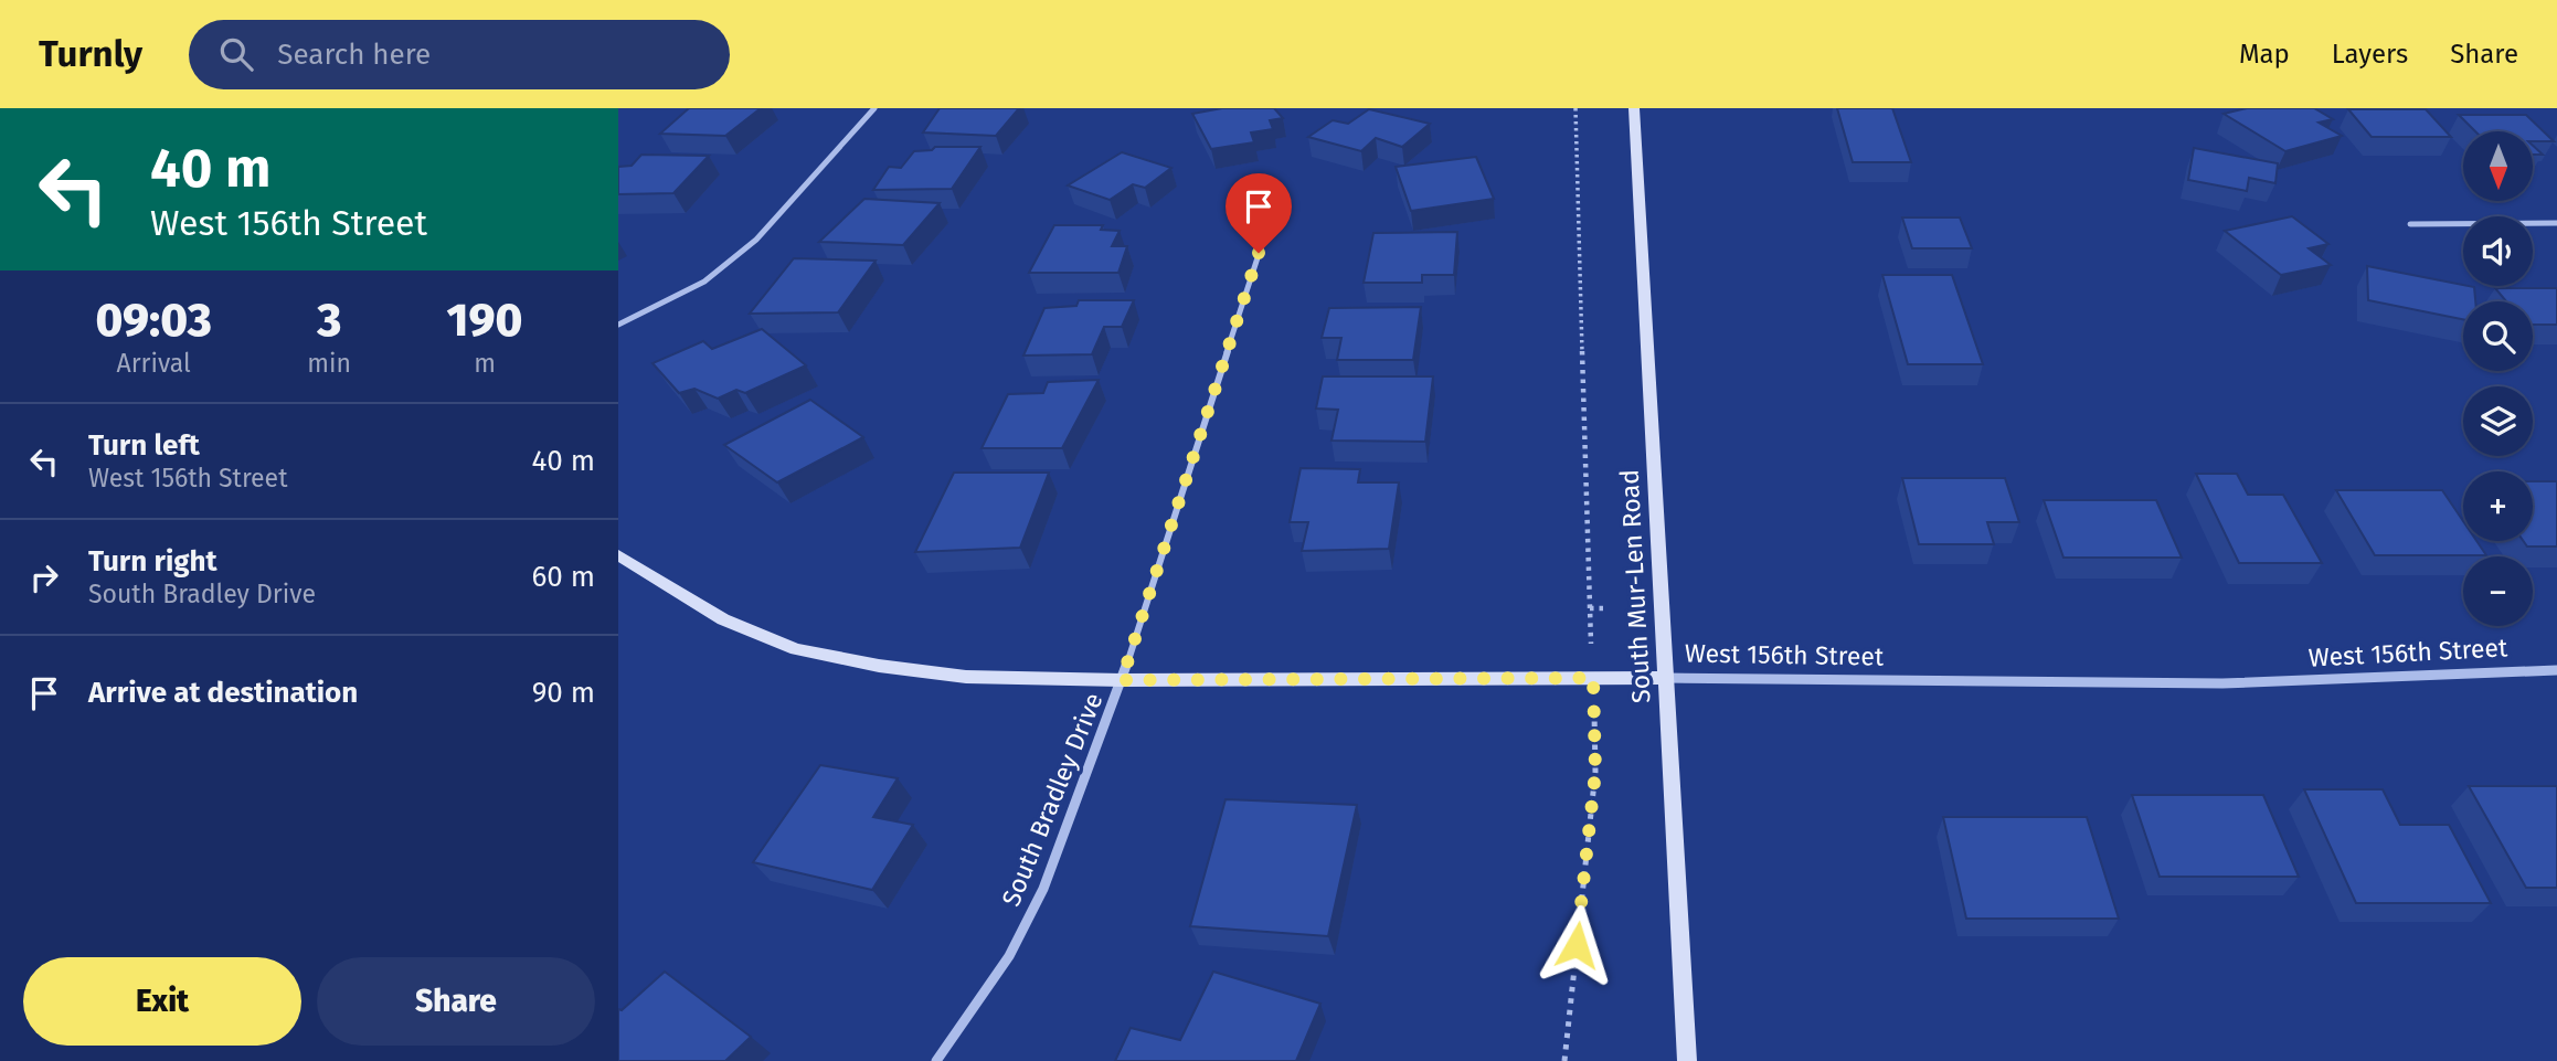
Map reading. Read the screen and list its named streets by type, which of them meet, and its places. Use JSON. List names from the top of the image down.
{
  "streets": {
    "main road": ["South Mur-Len Road", "West 156th Street"],
    "street": ["South Bradley Drive"]
  },
  "crossings": [
    ["South Mur-Len Road", "West 156th Street"],
    ["West 156th Street", "South Bradley Drive"]
  ],
  "north": "bottom",
  "page": {
    "header": "Turnly",
    "search": "Search here",
    "nav": ["Map", "Layers", "Share"],
    "turn": ["40 m", "West 156th Street"],
    "map_buttons": ["+", "−"],
    "eta": [
      "09:03",
      "Arrival",
      "3",
      "min",
      "190",
      "m"
    ],
    "list": [
      {
        "name": "Turn left",
        "note": "West 156th Street",
        "value": "40 m"
      },
      {
        "name": "Turn right",
        "note": "South Bradley Drive",
        "value": "60 m"
      },
      {
        "name": "Arrive at destination",
        "value": "90 m"
      }
    ],
    "buttons": ["Exit", "Share"]
  }
}
